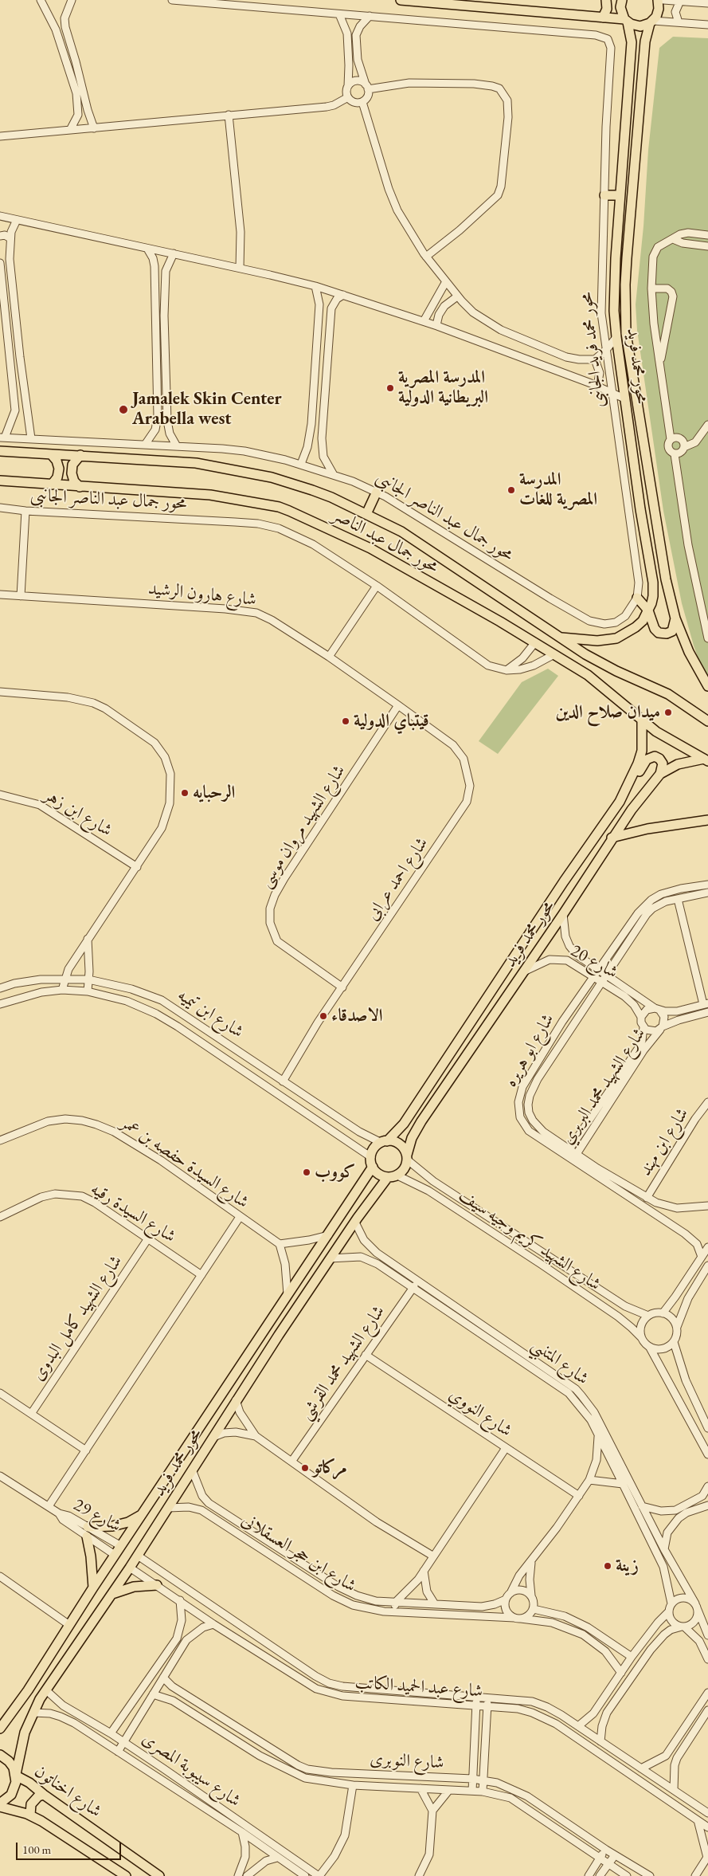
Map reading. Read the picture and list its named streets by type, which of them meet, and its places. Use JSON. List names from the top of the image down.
{
  "streets": {
    "main road": ["محور محمد فريد", "محور جمال عبد الناصر", "شارع اخناتون"],
    "street": [
      "محور محمد فريد الجانبى",
      "محور جمال عبد الناصر الجانبى",
      "شارع هارون الرشيد",
      "شارع ابن زهر",
      "شارع الشهيد مروان موسى",
      "شارع احمد عرابى",
      "شارع 20",
      "شارع ابن تيميه",
      "شارع ابو هريره",
      "شارع الشهيد محمد البربري",
      "شارع ابن مهند",
      "شارع السيدة حفصه بن عمر",
      "شارع السيدة رقيه",
      "شارع الشهيد كريم وجيه سيف",
      "شارع الشهيد كامل البدوى",
      "شارع المتنبي",
      "شارع الشهيد محمد القرشي",
      "شارع النووي",
      "شارع 29",
      "شارع ابن حجر العسقلانى",
      "شارع عبد الحميد الكاتب",
      "شارع النوبرى",
      "شارع سيبوبة المصرى"
    ]
  },
  "crossings": [
    ["محور محمد فريد الجانبى", "محور جمال عبد الناصر الجانبى"],
    ["محور محمد فريد", "محور جمال عبد الناصر"],
    ["محور محمد فريد", "شارع 20"],
    ["محور محمد فريد", "شارع ابن تيميه"],
    ["محور محمد فريد", "شارع الشهيد كريم وجيه سيف"],
    ["محور محمد فريد", "شارع المتنبي"],
    ["محور محمد فريد", "شارع 29"],
    ["محور محمد فريد", "شارع ابن حجر العسقلانى"],
    ["محور محمد فريد", "شارع عبد الحميد الكاتب"],
    ["محور محمد فريد", "شارع سيبوبة المصرى"],
    ["محور محمد فريد", "شارع اخناتون"],
    ["محور جمال عبد الناصر الجانبى", "محور جمال عبد الناصر"],
    ["شارع هارون الرشيد", "شارع الشهيد مروان موسى"],
    ["شارع هارون الرشيد", "شارع احمد عرابى"],
    ["شارع الشهيد مروان موسى", "شارع احمد عرابى"],
    ["شارع احمد عرابى", "شارع ابن تيميه"],
    ["شارع 20", "شارع ابو هريره"],
    ["شارع 20", "شارع الشهيد محمد البربري"],
    ["شارع ابن تيميه", "شارع الشهيد كريم وجيه سيف"],
    ["شارع ابو هريره", "شارع الشهيد محمد البربري"],
    ["شارع ابو هريره", "شارع ابن مهند"],
    ["شارع السيدة رقيه", "شارع الشهيد كامل البدوى"],
    ["شارع المتنبي", "شارع الشهيد محمد القرشي"],
    ["شارع الشهيد محمد القرشي", "شارع النووي"]
  ],
  "places": [
    "المدرسة المصرية البريطانية الدولية",
    "Jamalek Skin Center Arabella west",
    "المدرسة المصرية للغات",
    "ميدان صلاح الدين",
    "قيتباي الدولية",
    "الرحبايه",
    "الاصدقاء",
    "كووب",
    "مركاتو",
    "زينة"
  ],
  "scale_bar": "100 m"
}
